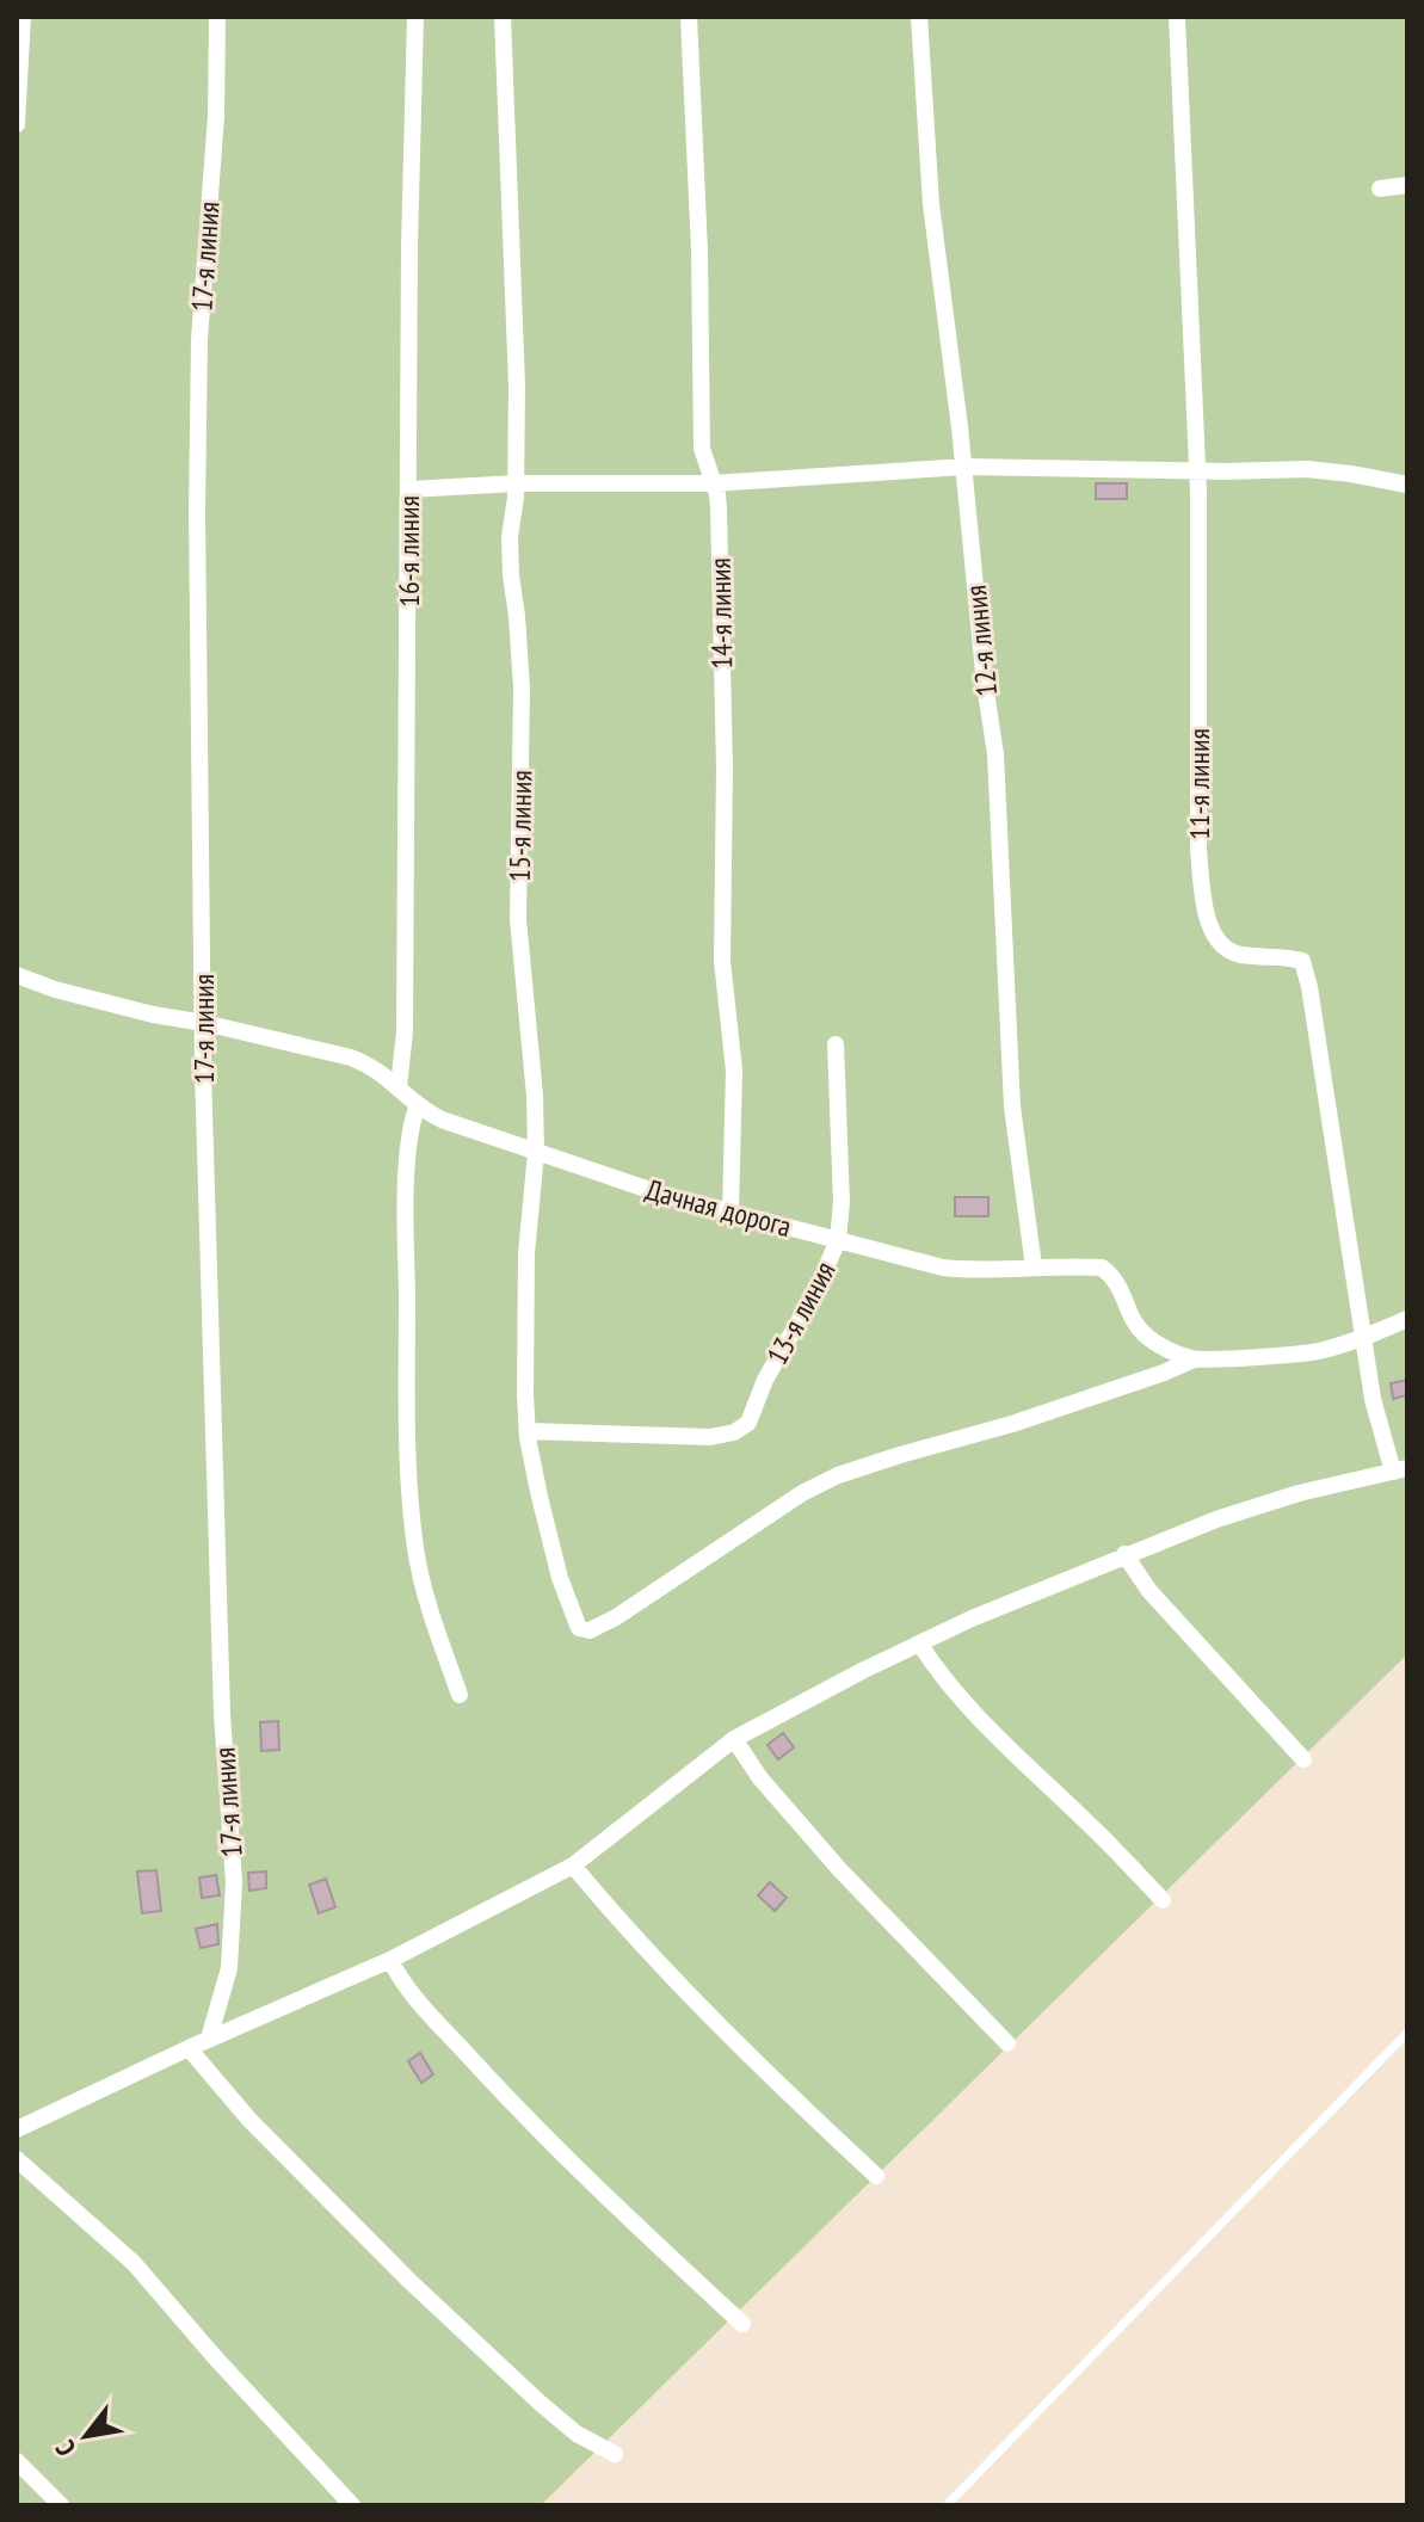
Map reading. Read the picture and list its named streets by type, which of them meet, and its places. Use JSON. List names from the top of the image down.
{
  "streets": {
    "street": [
      "17-я линия",
      "16-я линия",
      "14-я линия",
      "12-я линия",
      "11-я линия",
      "15-я линия",
      "Дачная дорога",
      "13-я линия"
    ]
  },
  "crossings": [
    ["17-я линия", "Дачная дорога"],
    ["16-я линия", "Дачная дорога"],
    ["14-я линия", "Дачная дорога"],
    ["12-я линия", "Дачная дорога"],
    ["11-я линия", "Дачная дорога"],
    ["15-я линия", "Дачная дорога"],
    ["15-я линия", "13-я линия"],
    ["Дачная дорога", "13-я линия"]
  ],
  "north": "bottom left"
}
